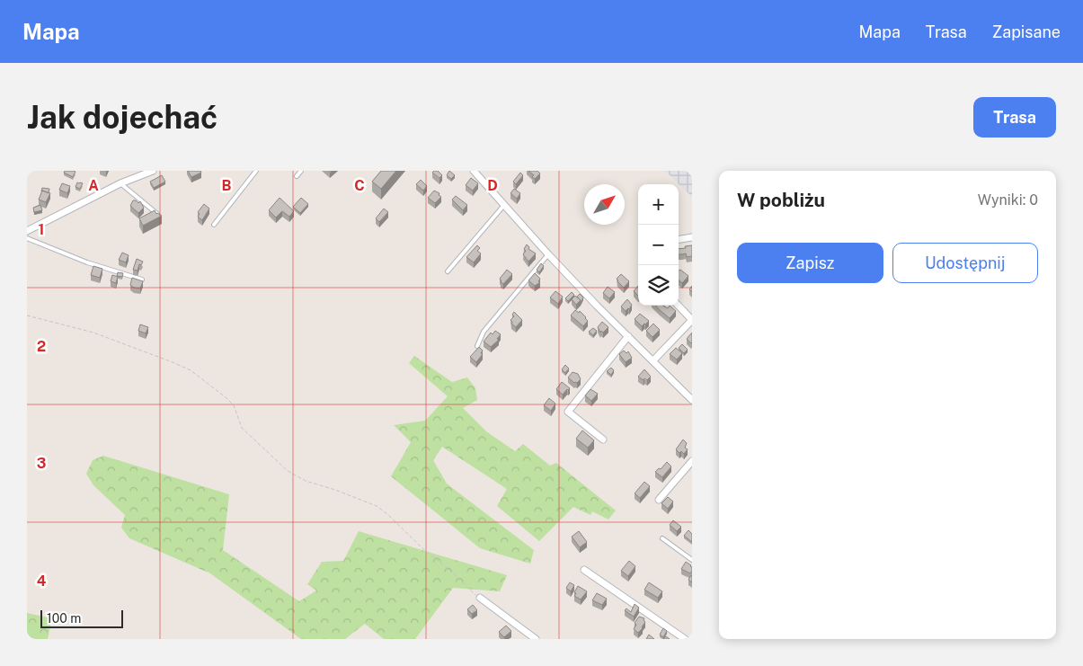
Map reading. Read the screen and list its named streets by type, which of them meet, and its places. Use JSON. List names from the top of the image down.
{
  "scale_bar": "100 m",
  "north": "top right",
  "page": {
    "header": "Mapa",
    "nav": ["Mapa", "Trasa", "Zapisane"],
    "buttons": [
      "Trasa",
      ["Zapisz", "Udostępnij"]
    ],
    "title": "Jak dojechać",
    "heading": ["W pobliżu", "Wyniki: 0"],
    "map_buttons": ["+", "−"],
    "scale": "100 m"
  },
  "grid": {
    "columns": [
      "A",
      "B",
      "C",
      "D"
    ],
    "rows": [
      "1",
      "2",
      "3",
      "4"
    ]
  }
}
